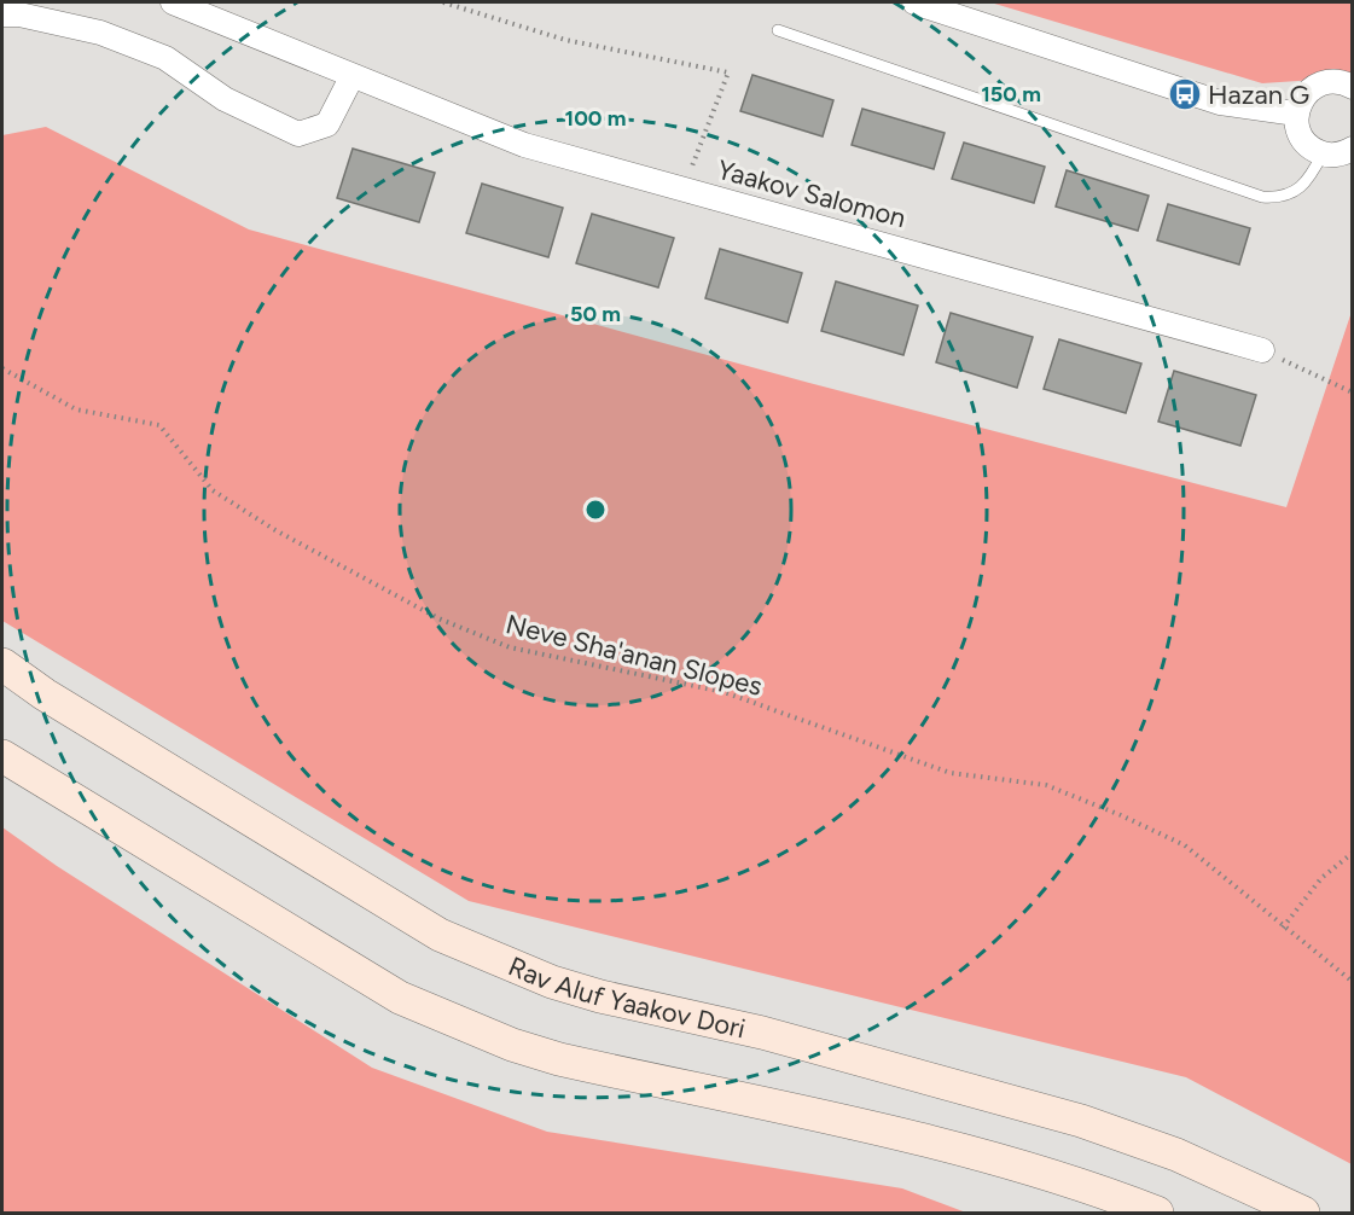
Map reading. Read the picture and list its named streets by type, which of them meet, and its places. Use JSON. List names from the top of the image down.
{
  "streets": {
    "main road": ["Rav Aluf Yaakov Dori"],
    "street": ["Yaakov Salomon"],
    "path": ["Neve Sha'anan Slopes"]
  },
  "places": {
    "bus stop": ["Hazan G"]
  },
  "rings": ["150 m", "100 m", "50 m"]
}
